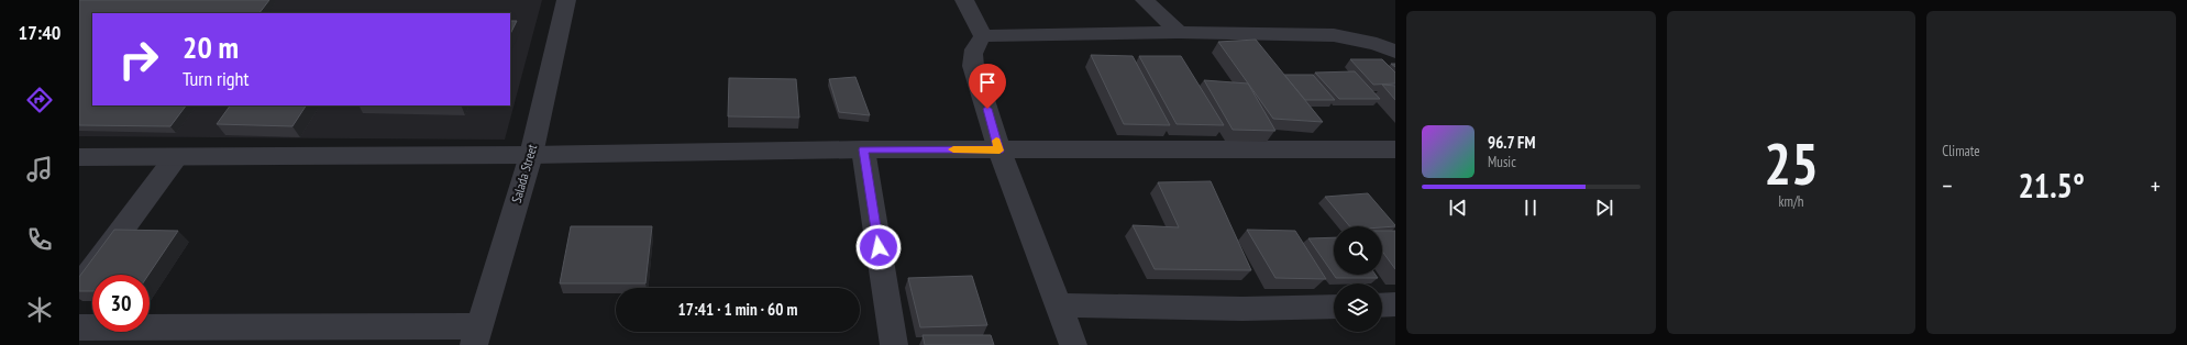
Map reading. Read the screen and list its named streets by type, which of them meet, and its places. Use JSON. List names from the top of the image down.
{
  "streets": {
    "street": ["Salada Street"]
  },
  "page": {
    "tabs": "17:40",
    "tile": [
      ["25", "km/h"],
      "Climate"
    ],
    "turn": ["20 m", "Turn right"],
    "song": ["96.7 FM", "Music"],
    "heat": ["−", "21.5°", "+"],
    "limit": "30",
    "trip": "17:41 · 1 min · 60 m"
  }
}
